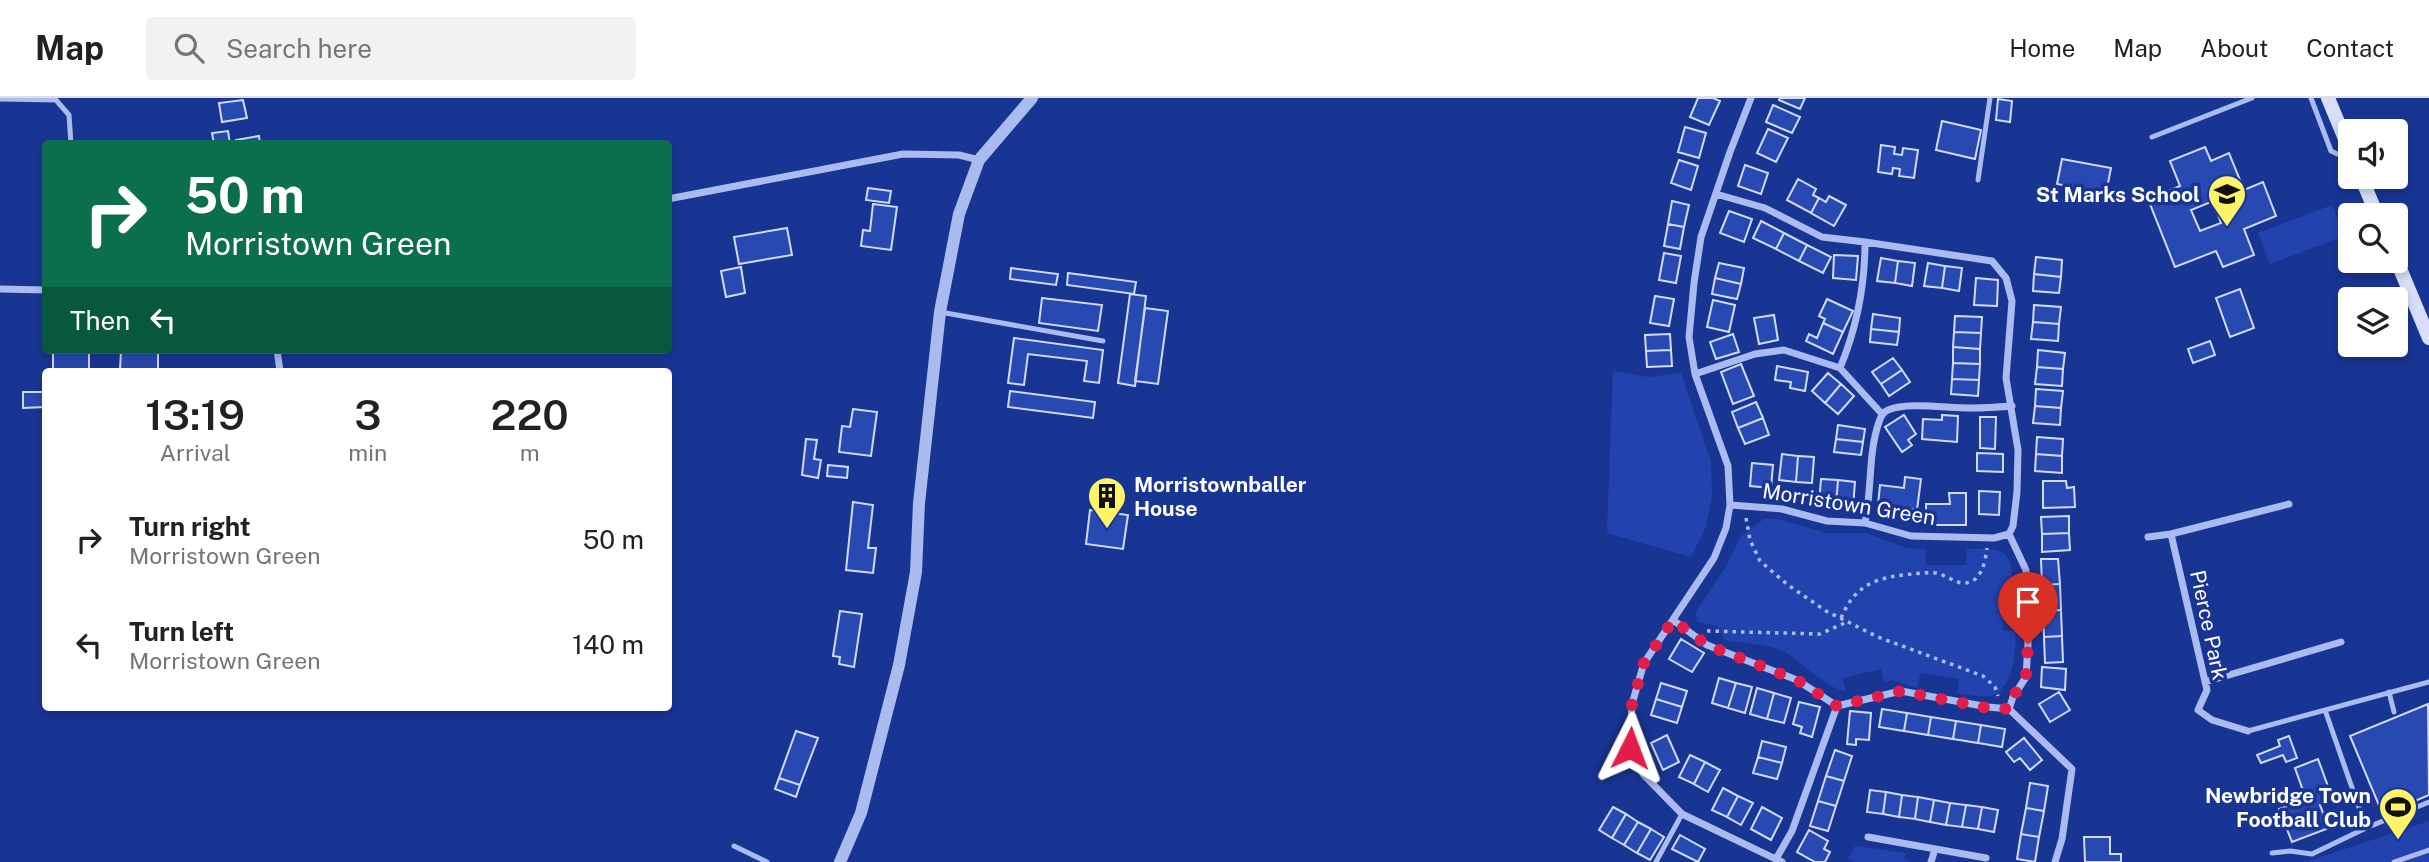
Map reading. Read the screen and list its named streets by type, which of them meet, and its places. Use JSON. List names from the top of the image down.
{
  "streets": {
    "street": ["Morristown Green", "Pierce Park"]
  },
  "places": {
    "school or university": ["St Marks School"],
    "building": ["Morristownballer House"],
    "sports": ["Newbridge Town Football Club"]
  },
  "page": {
    "header": "Map",
    "search": "Search here",
    "nav": [
      "Home",
      "Map",
      "About",
      "Contact"
    ],
    "turn": ["50 m", "Morristown Green"],
    "then": "Then",
    "eta": [
      "13:19",
      "Arrival",
      "3",
      "min",
      "220",
      "m"
    ],
    "list": [
      {
        "name": "Turn right",
        "note": "Morristown Green",
        "value": "50 m"
      },
      {
        "name": "Turn left",
        "note": "Morristown Green",
        "value": "140 m"
      }
    ]
  }
}
